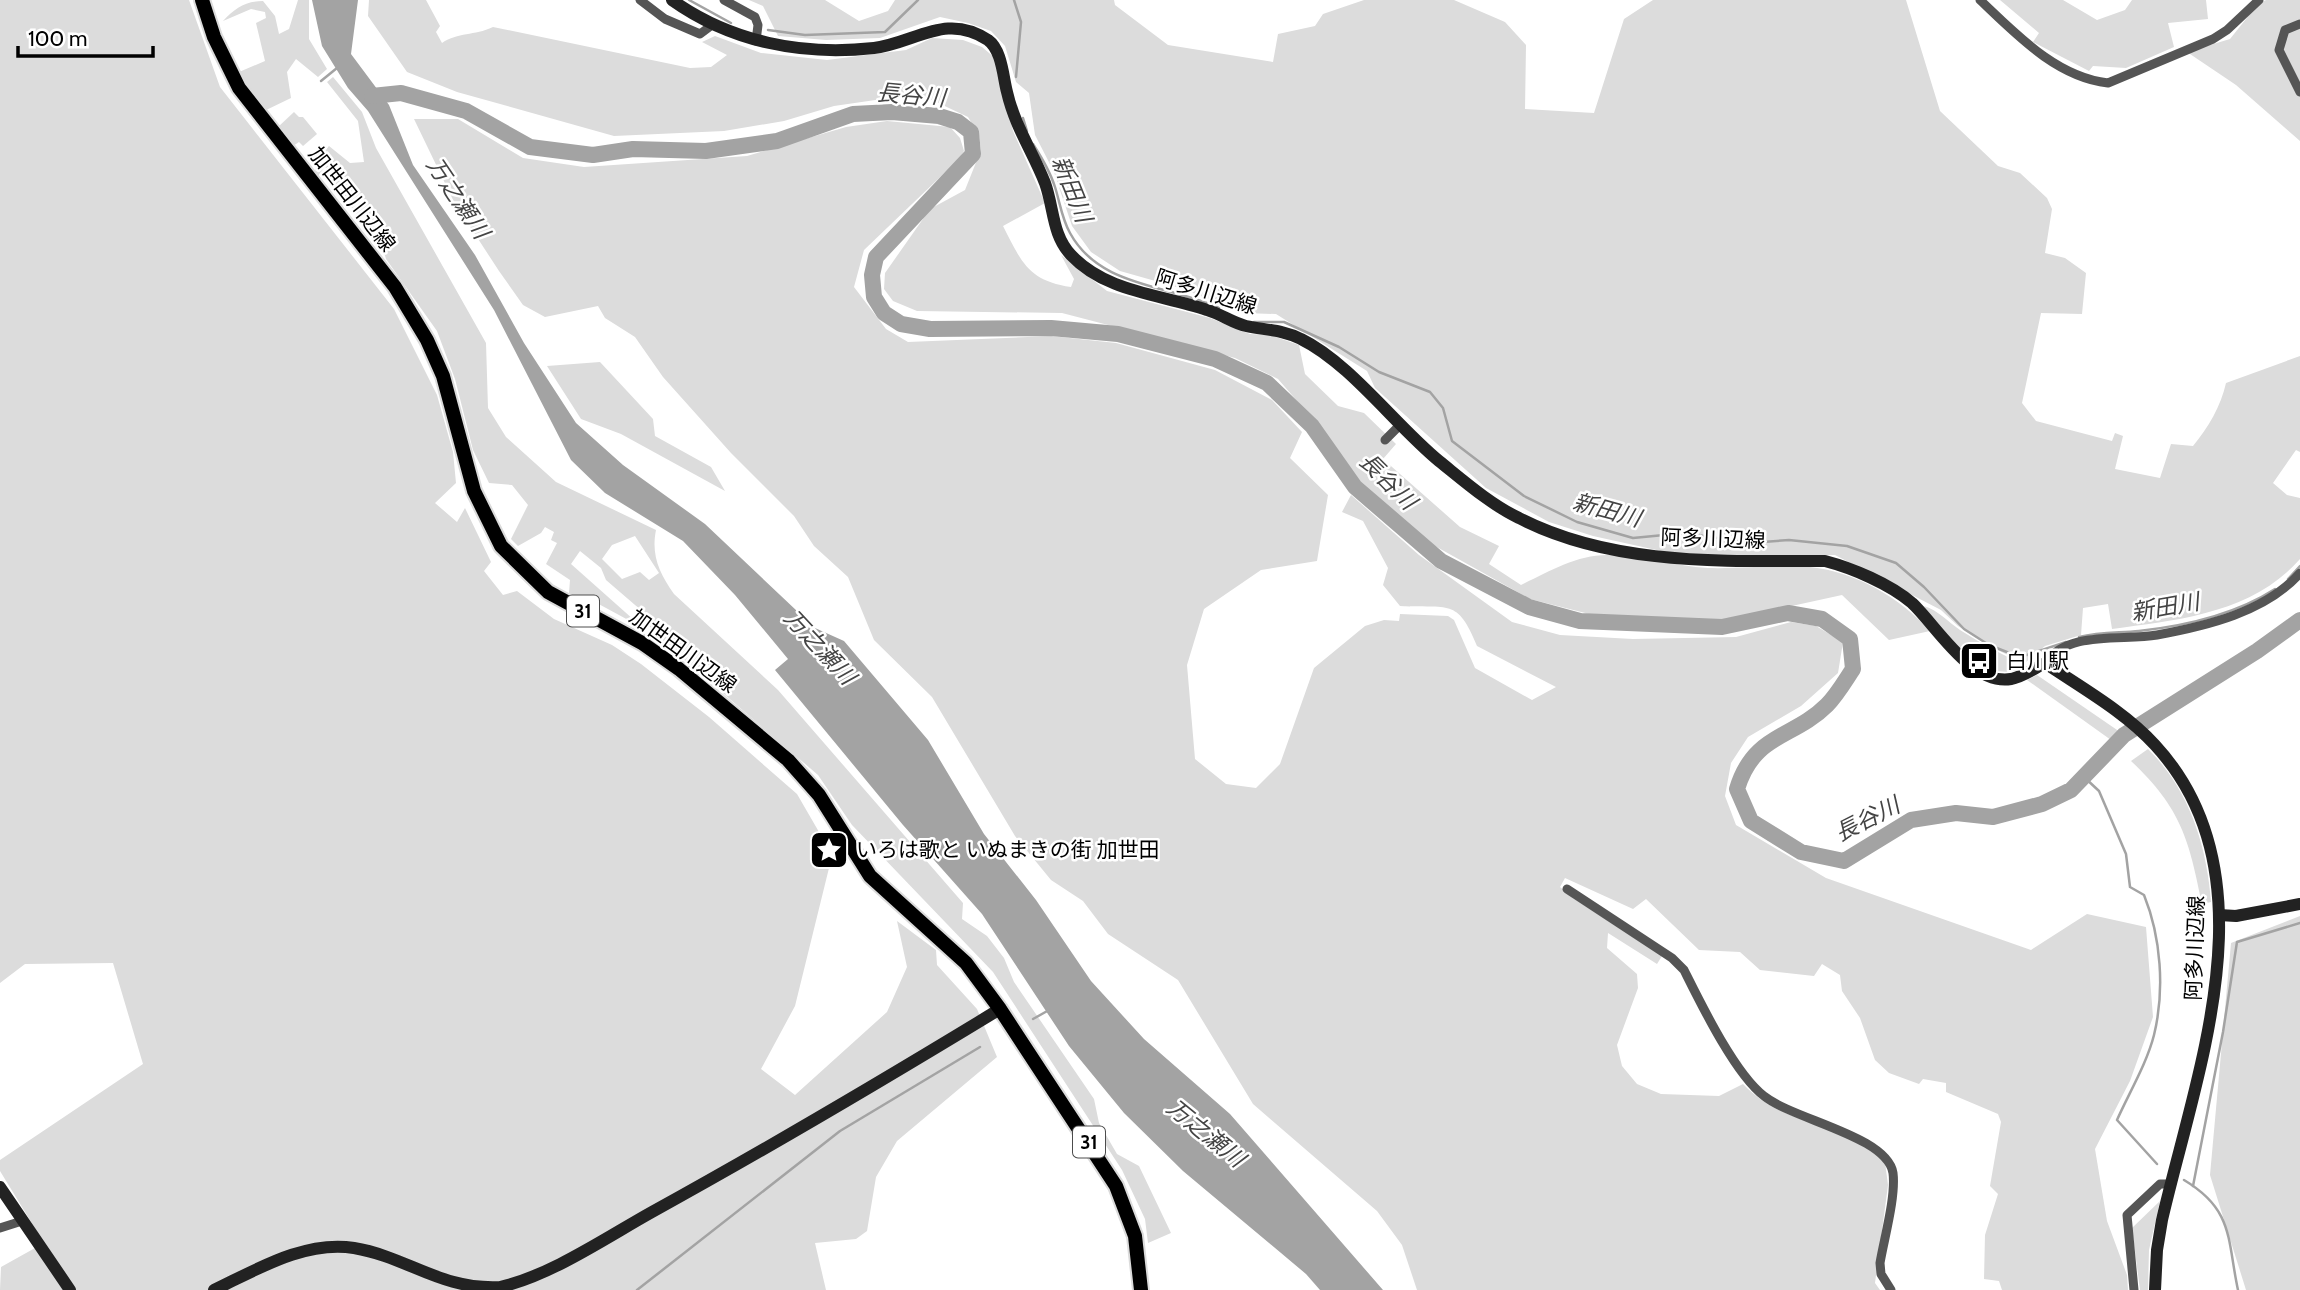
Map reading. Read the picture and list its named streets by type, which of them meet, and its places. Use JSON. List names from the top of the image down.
{
  "streets": {
    "main road": ["加世田川辺線", "阿多川辺線", "31"]
  },
  "water": ["長谷川", "新田川", "万之瀬川"],
  "places": {
    "bus stop": ["白川駅"],
    "place": ["いろは歌と いぬまきの街 加世田"]
  },
  "scale_bar": "100 m"
}
